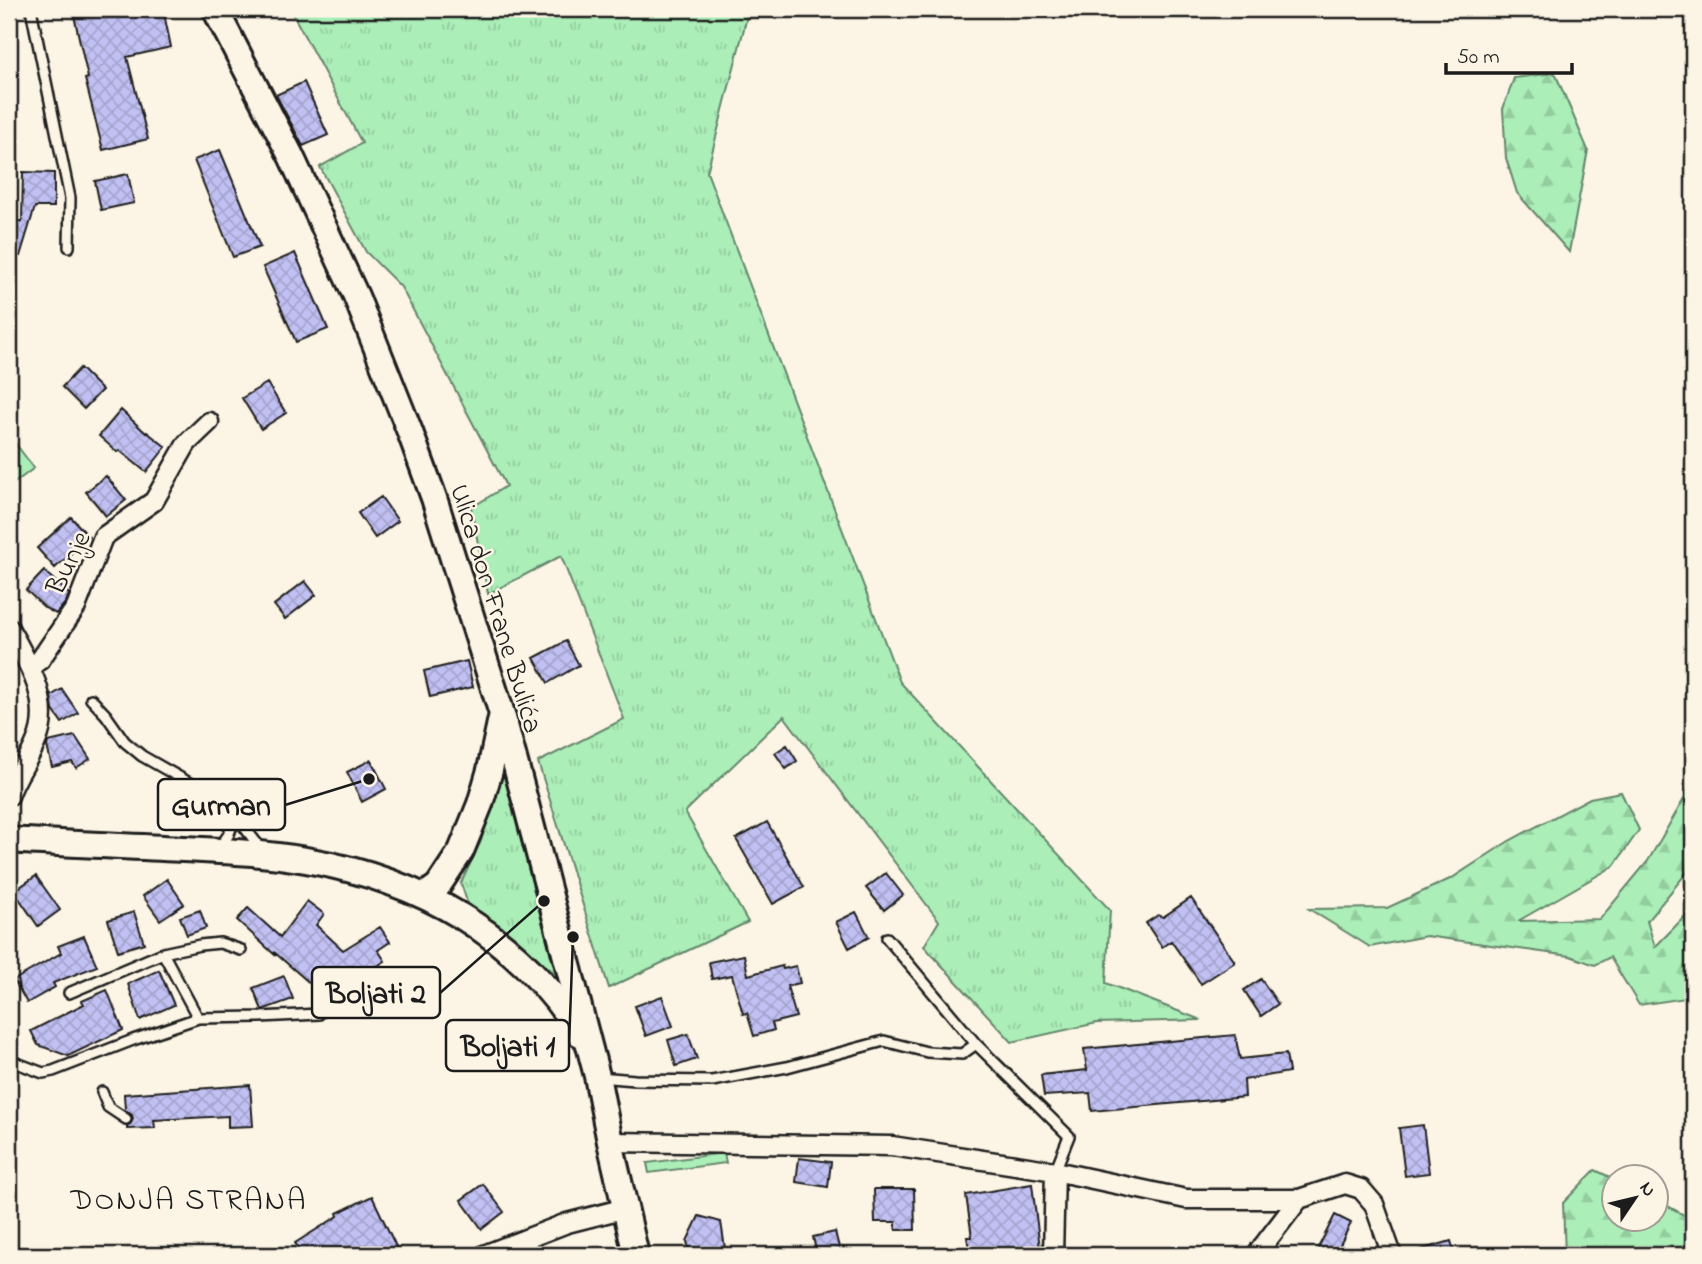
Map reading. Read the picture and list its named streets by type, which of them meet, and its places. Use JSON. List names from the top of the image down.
{
  "streets": {
    "street": ["Bunje", "Ulica don Frane Bulića"]
  },
  "districts": ["DONJA STRANA"],
  "places": ["Gurman", "Boljati 2", "Boljati 1"],
  "scale_bar": "50 m",
  "north": "top right"
}
